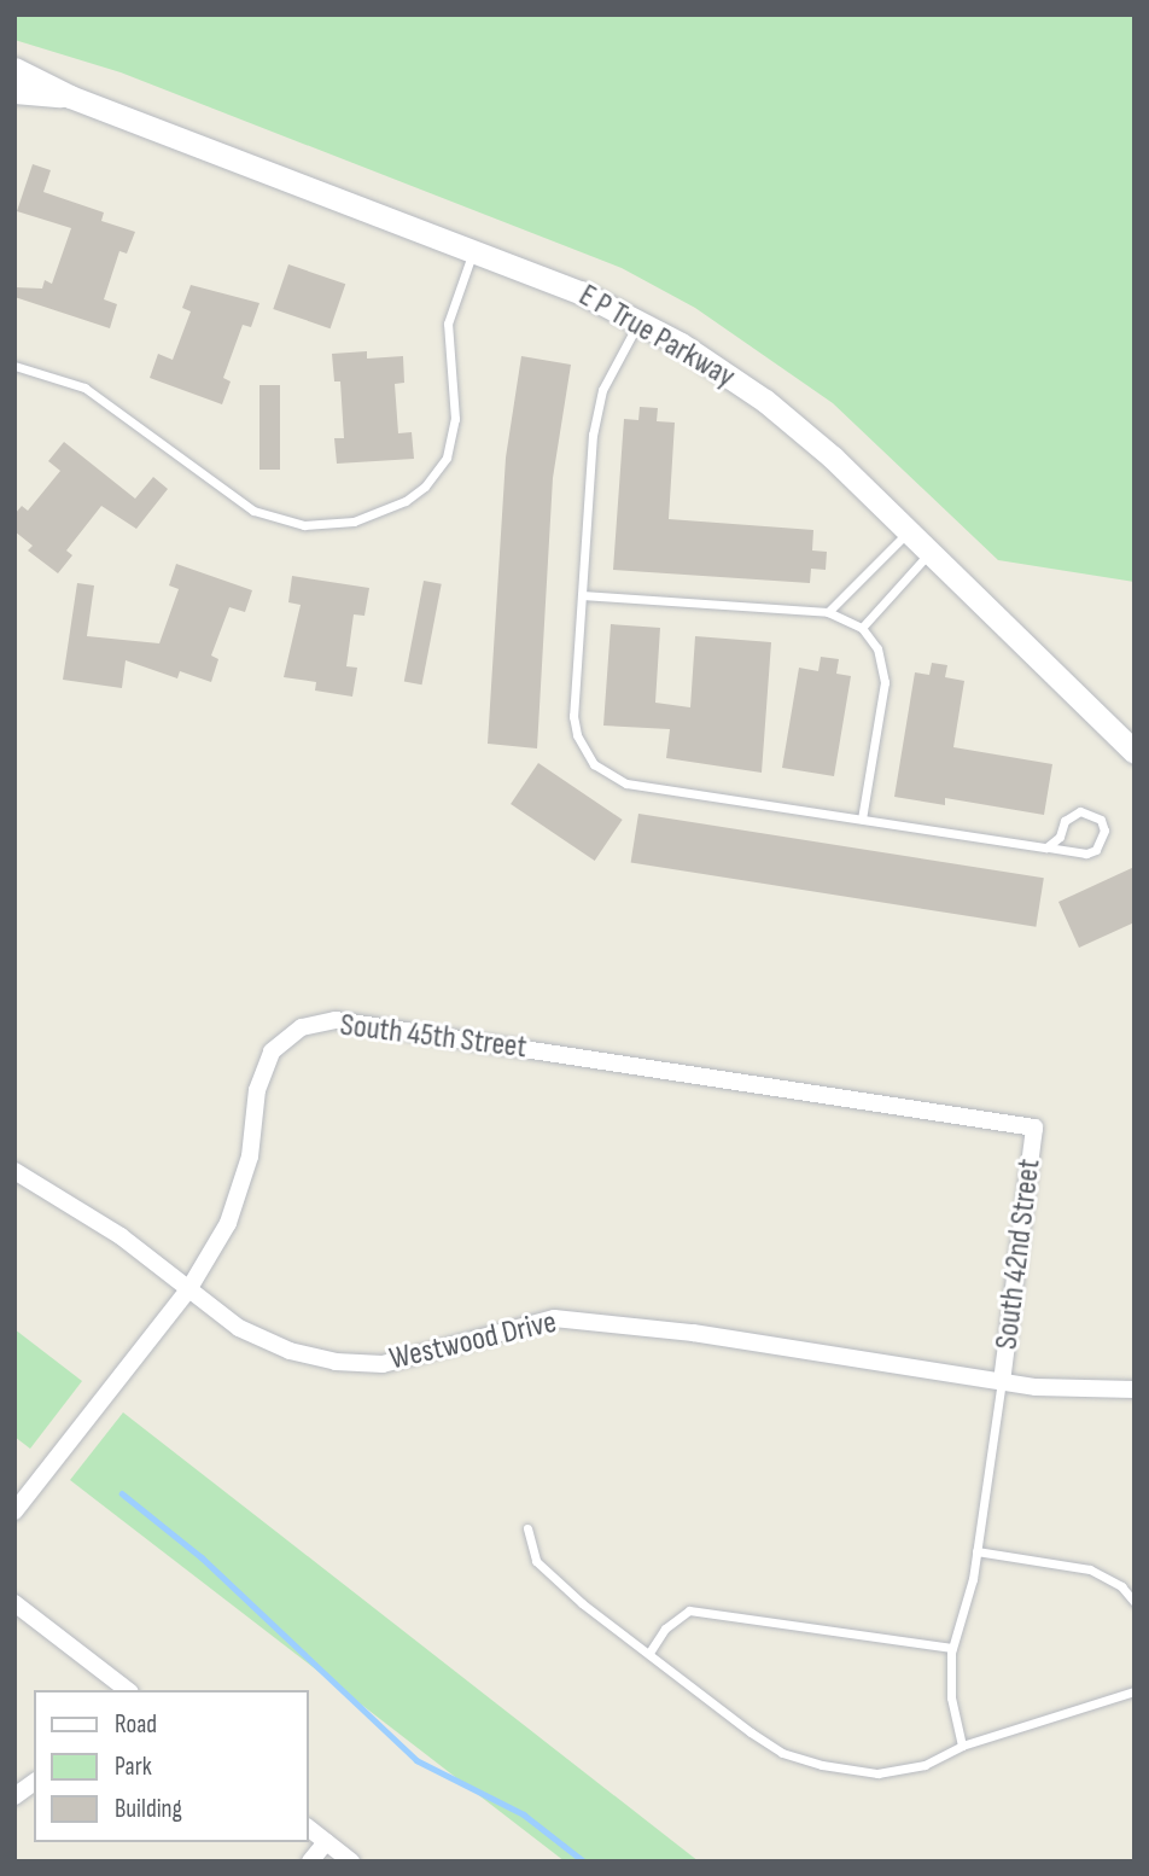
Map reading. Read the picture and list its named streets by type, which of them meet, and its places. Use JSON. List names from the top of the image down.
{
  "streets": {
    "main road": ["E P True Parkway"],
    "street": ["South 45th Street", "South 42nd Street", "Westwood Drive"]
  },
  "crossings": [
    ["South 45th Street", "South 42nd Street"],
    ["South 45th Street", "Westwood Drive"],
    ["South 42nd Street", "Westwood Drive"]
  ],
  "legend": ["Road", "Park", "Building"]
}
